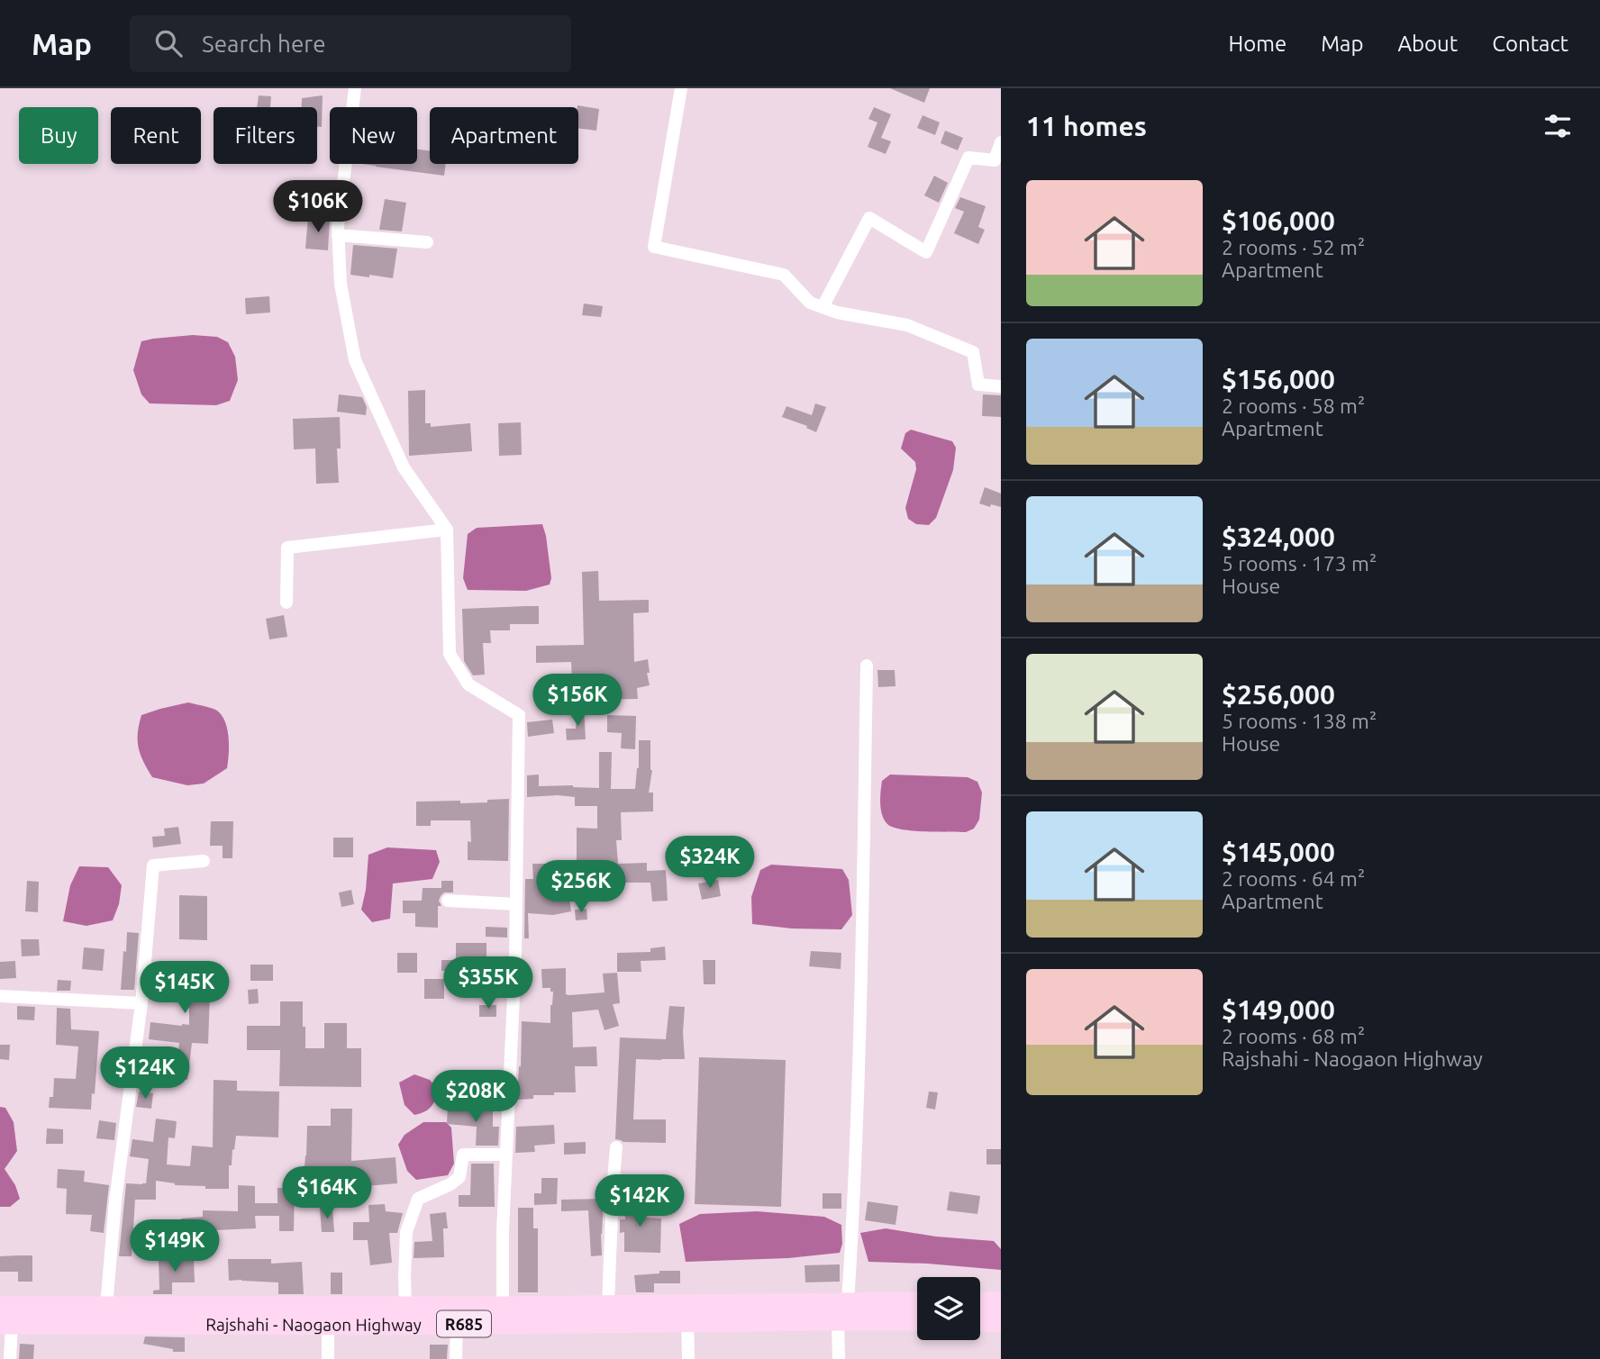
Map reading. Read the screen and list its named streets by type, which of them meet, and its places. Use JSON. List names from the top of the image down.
{
  "streets": {
    "main road": ["Rajshahi - Naogaon Highway", "R685"]
  },
  "page": {
    "header": "Map",
    "search": "Search here",
    "nav": [
      "Home",
      "Map",
      "About",
      "Contact"
    ],
    "heading": "11 homes",
    "chip": [
      "Buy",
      "Rent",
      "Filters",
      "New",
      "Apartment"
    ],
    "list": [
      {
        "name": "$106,000",
        "note": "2 rooms · 52 m² · Apartment"
      },
      {
        "name": "$156,000",
        "note": "2 rooms · 58 m² · Apartment"
      },
      {
        "name": "$324,000",
        "note": "5 rooms · 173 m² · House"
      },
      {
        "name": "$256,000",
        "note": "5 rooms · 138 m² · House"
      },
      {
        "name": "$145,000",
        "note": "2 rooms · 64 m² · Apartment"
      },
      {
        "name": "$149,000",
        "note": "2 rooms · 68 m² · Rajshahi - Naogaon Highway"
      }
    ],
    "price": [
      "$106K",
      "$156K",
      "$324K",
      "$256K",
      "$355K",
      "$145K",
      "$124K",
      "$208K",
      "$164K",
      "$142K",
      "$149K"
    ]
  }
}
